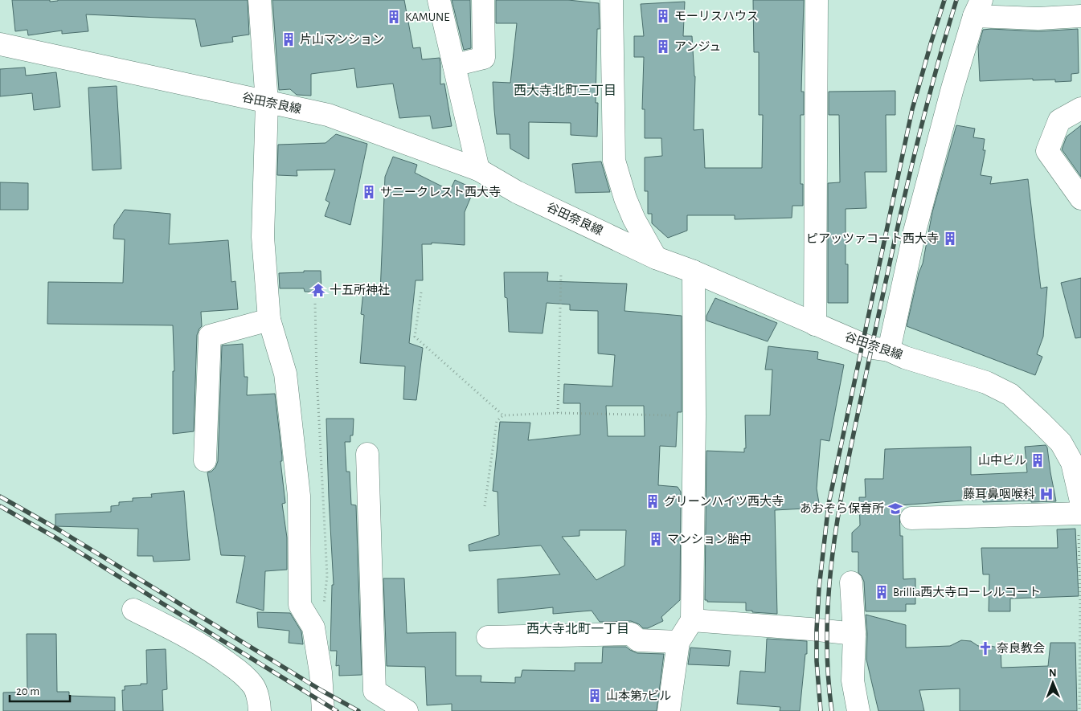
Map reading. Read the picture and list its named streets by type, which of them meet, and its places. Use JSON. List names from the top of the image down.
{
  "streets": {
    "street": ["谷田奈良線"]
  },
  "districts": ["西大寺北町三丁目", "西大寺北町一丁目"],
  "places": {
    "building": [
      "モーリスハウス",
      "KAMUNE",
      "片山マンション",
      "アンジュ",
      "サニークレスト西大寺",
      "ピアッツァコート西大寺",
      "山中ビル",
      "グリーンハイツ西大寺",
      "マンション胎中",
      "Brillia西大寺ローレルコート",
      "山本第7ビル"
    ],
    "temple": ["十五所神社"],
    "hospital": ["藤耳鼻咽喉科"],
    "school or university": ["あおぞら保育所"],
    "church": ["奈良教会"]
  },
  "scale_bar": "20 m",
  "north": "top"
}
